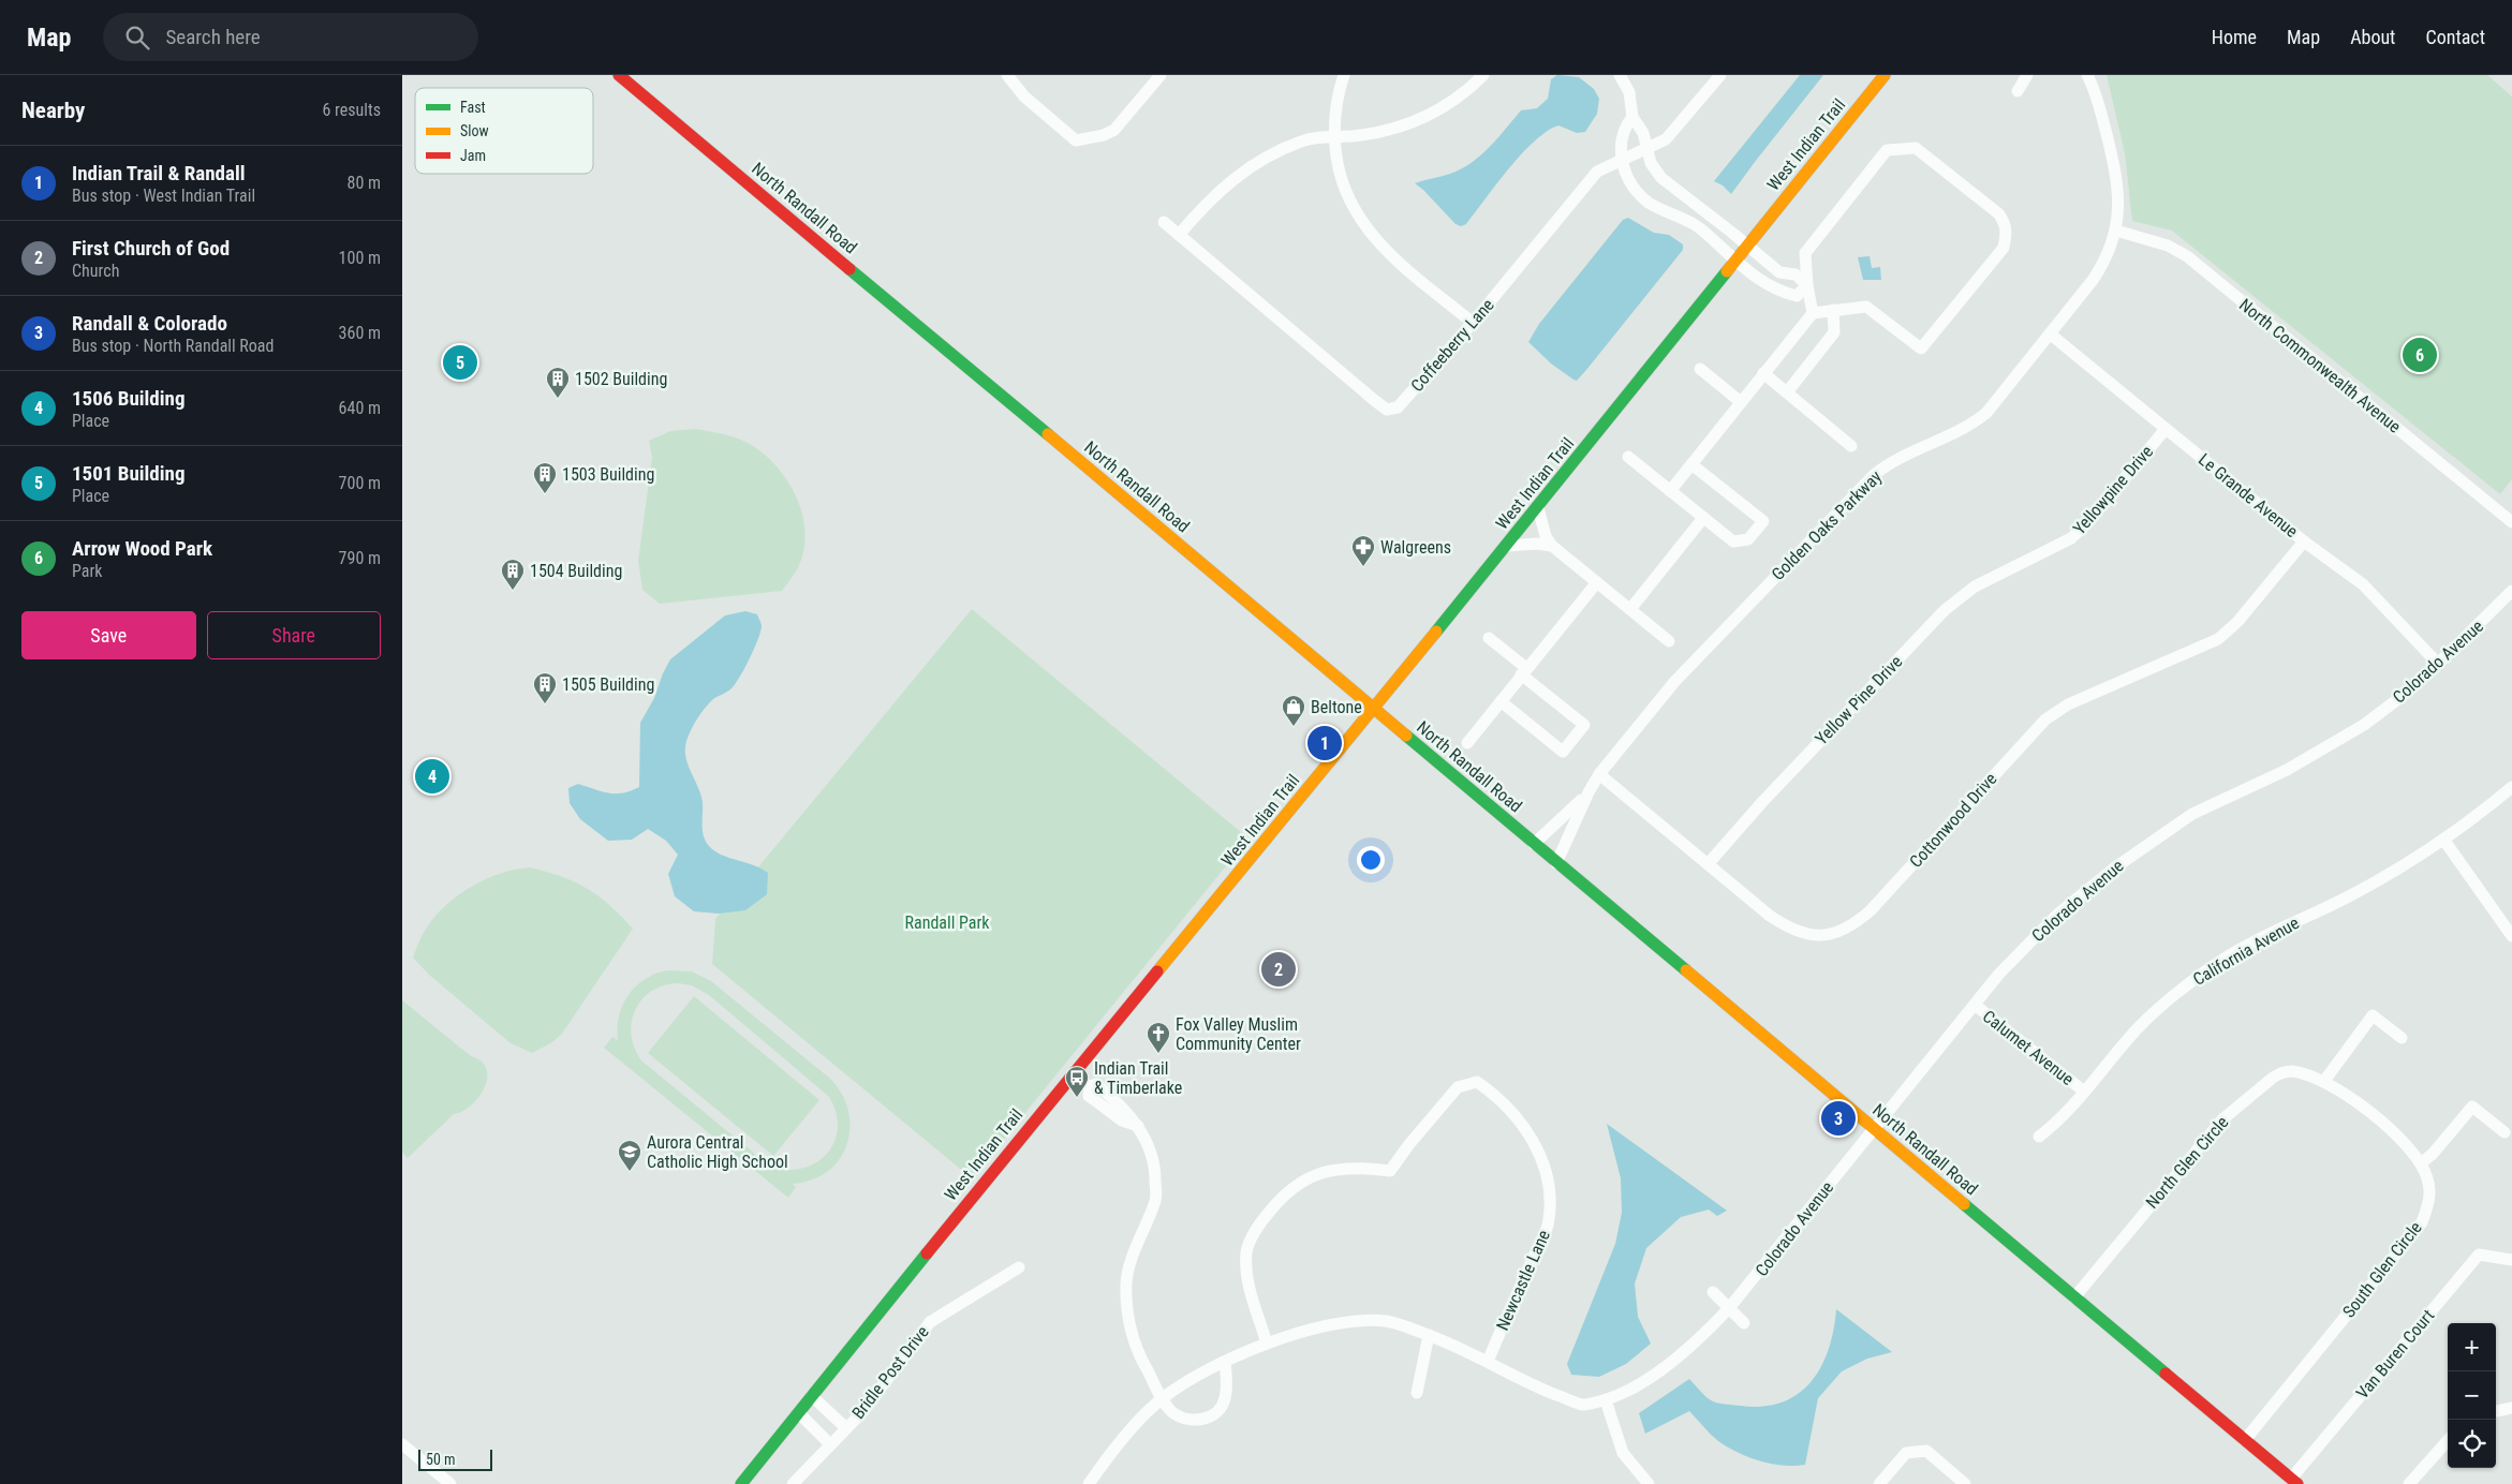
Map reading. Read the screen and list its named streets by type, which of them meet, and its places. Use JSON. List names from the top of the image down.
{
  "streets": {
    "main road": ["West Indian Trail", "North Randall Road"],
    "street": [
      "Coffeeberry Lane",
      "North Commonwealth Avenue",
      "Yellowpine Drive",
      "Le Grande Avenue",
      "Golden Oaks Parkway",
      "Colorado Avenue",
      "Yellow Pine Drive",
      "Cottonwood Drive",
      "California Avenue",
      "Calumet Avenue",
      "North Glen Circle",
      "South Glen Circle",
      "Newcastle Lane",
      "Van Buren Court",
      "Bridle Post Drive"
    ]
  },
  "crossings": [
    ["West Indian Trail", "North Randall Road"],
    ["West Indian Trail", "Bridle Post Drive"],
    ["North Randall Road", "Golden Oaks Parkway"],
    ["North Randall Road", "Colorado Avenue"],
    ["North Randall Road", "North Glen Circle"],
    ["North Randall Road", "South Glen Circle"],
    ["North Randall Road", "Van Buren Court"],
    ["North Commonwealth Avenue", "Golden Oaks Parkway"],
    ["Yellowpine Drive", "Le Grande Avenue"],
    ["Yellowpine Drive", "Yellow Pine Drive"],
    ["Le Grande Avenue", "Golden Oaks Parkway"],
    ["Le Grande Avenue", "Colorado Avenue"],
    ["Le Grande Avenue", "Cottonwood Drive"],
    ["Golden Oaks Parkway", "Cottonwood Drive"],
    ["Colorado Avenue", "Calumet Avenue"],
    ["Colorado Avenue", "Newcastle Lane"],
    ["Yellow Pine Drive", "Cottonwood Drive"],
    ["California Avenue", "Calumet Avenue"],
    ["North Glen Circle", "South Glen Circle"]
  ],
  "parks": ["Randall Park"],
  "places": {
    "building": [
      "1502 Building",
      "1503 Building",
      "1504 Building",
      "1505 Building"
    ],
    "pharmacy": ["Walgreens"],
    "shop": ["Beltone"],
    "church": ["Fox Valley Muslim Community Center"],
    "bus stop": ["Indian Trail & Timberlake"],
    "school or university": ["Aurora Central Catholic High School"]
  },
  "legend": ["Fast", "Slow", "Jam"],
  "scale_bar": "50 m",
  "page": {
    "header": "Map",
    "search": "Search here",
    "nav": [
      "Home",
      "Map",
      "About",
      "Contact"
    ],
    "heading": ["Nearby", "6 results"],
    "list": [
      {
        "mark": "1",
        "name": "Indian Trail & Randall",
        "note": "Bus stop · West Indian Trail",
        "value": "80 m"
      },
      {
        "mark": "2",
        "name": "First Church of God",
        "note": "Church",
        "value": "100 m"
      },
      {
        "mark": "3",
        "name": "Randall & Colorado",
        "note": "Bus stop · North Randall Road",
        "value": "360 m"
      },
      {
        "mark": "4",
        "name": "1506 Building",
        "note": "Place",
        "value": "640 m"
      },
      {
        "mark": "5",
        "name": "1501 Building",
        "note": "Place",
        "value": "700 m"
      },
      {
        "mark": "6",
        "name": "Arrow Wood Park",
        "note": "Park",
        "value": "790 m"
      }
    ],
    "pins": [
      "6",
      "5",
      "1",
      "4",
      "2",
      "3"
    ],
    "buttons": ["Save", "Share"],
    "map_buttons": ["+", "−"],
    "scale": "50 m"
  }
}
